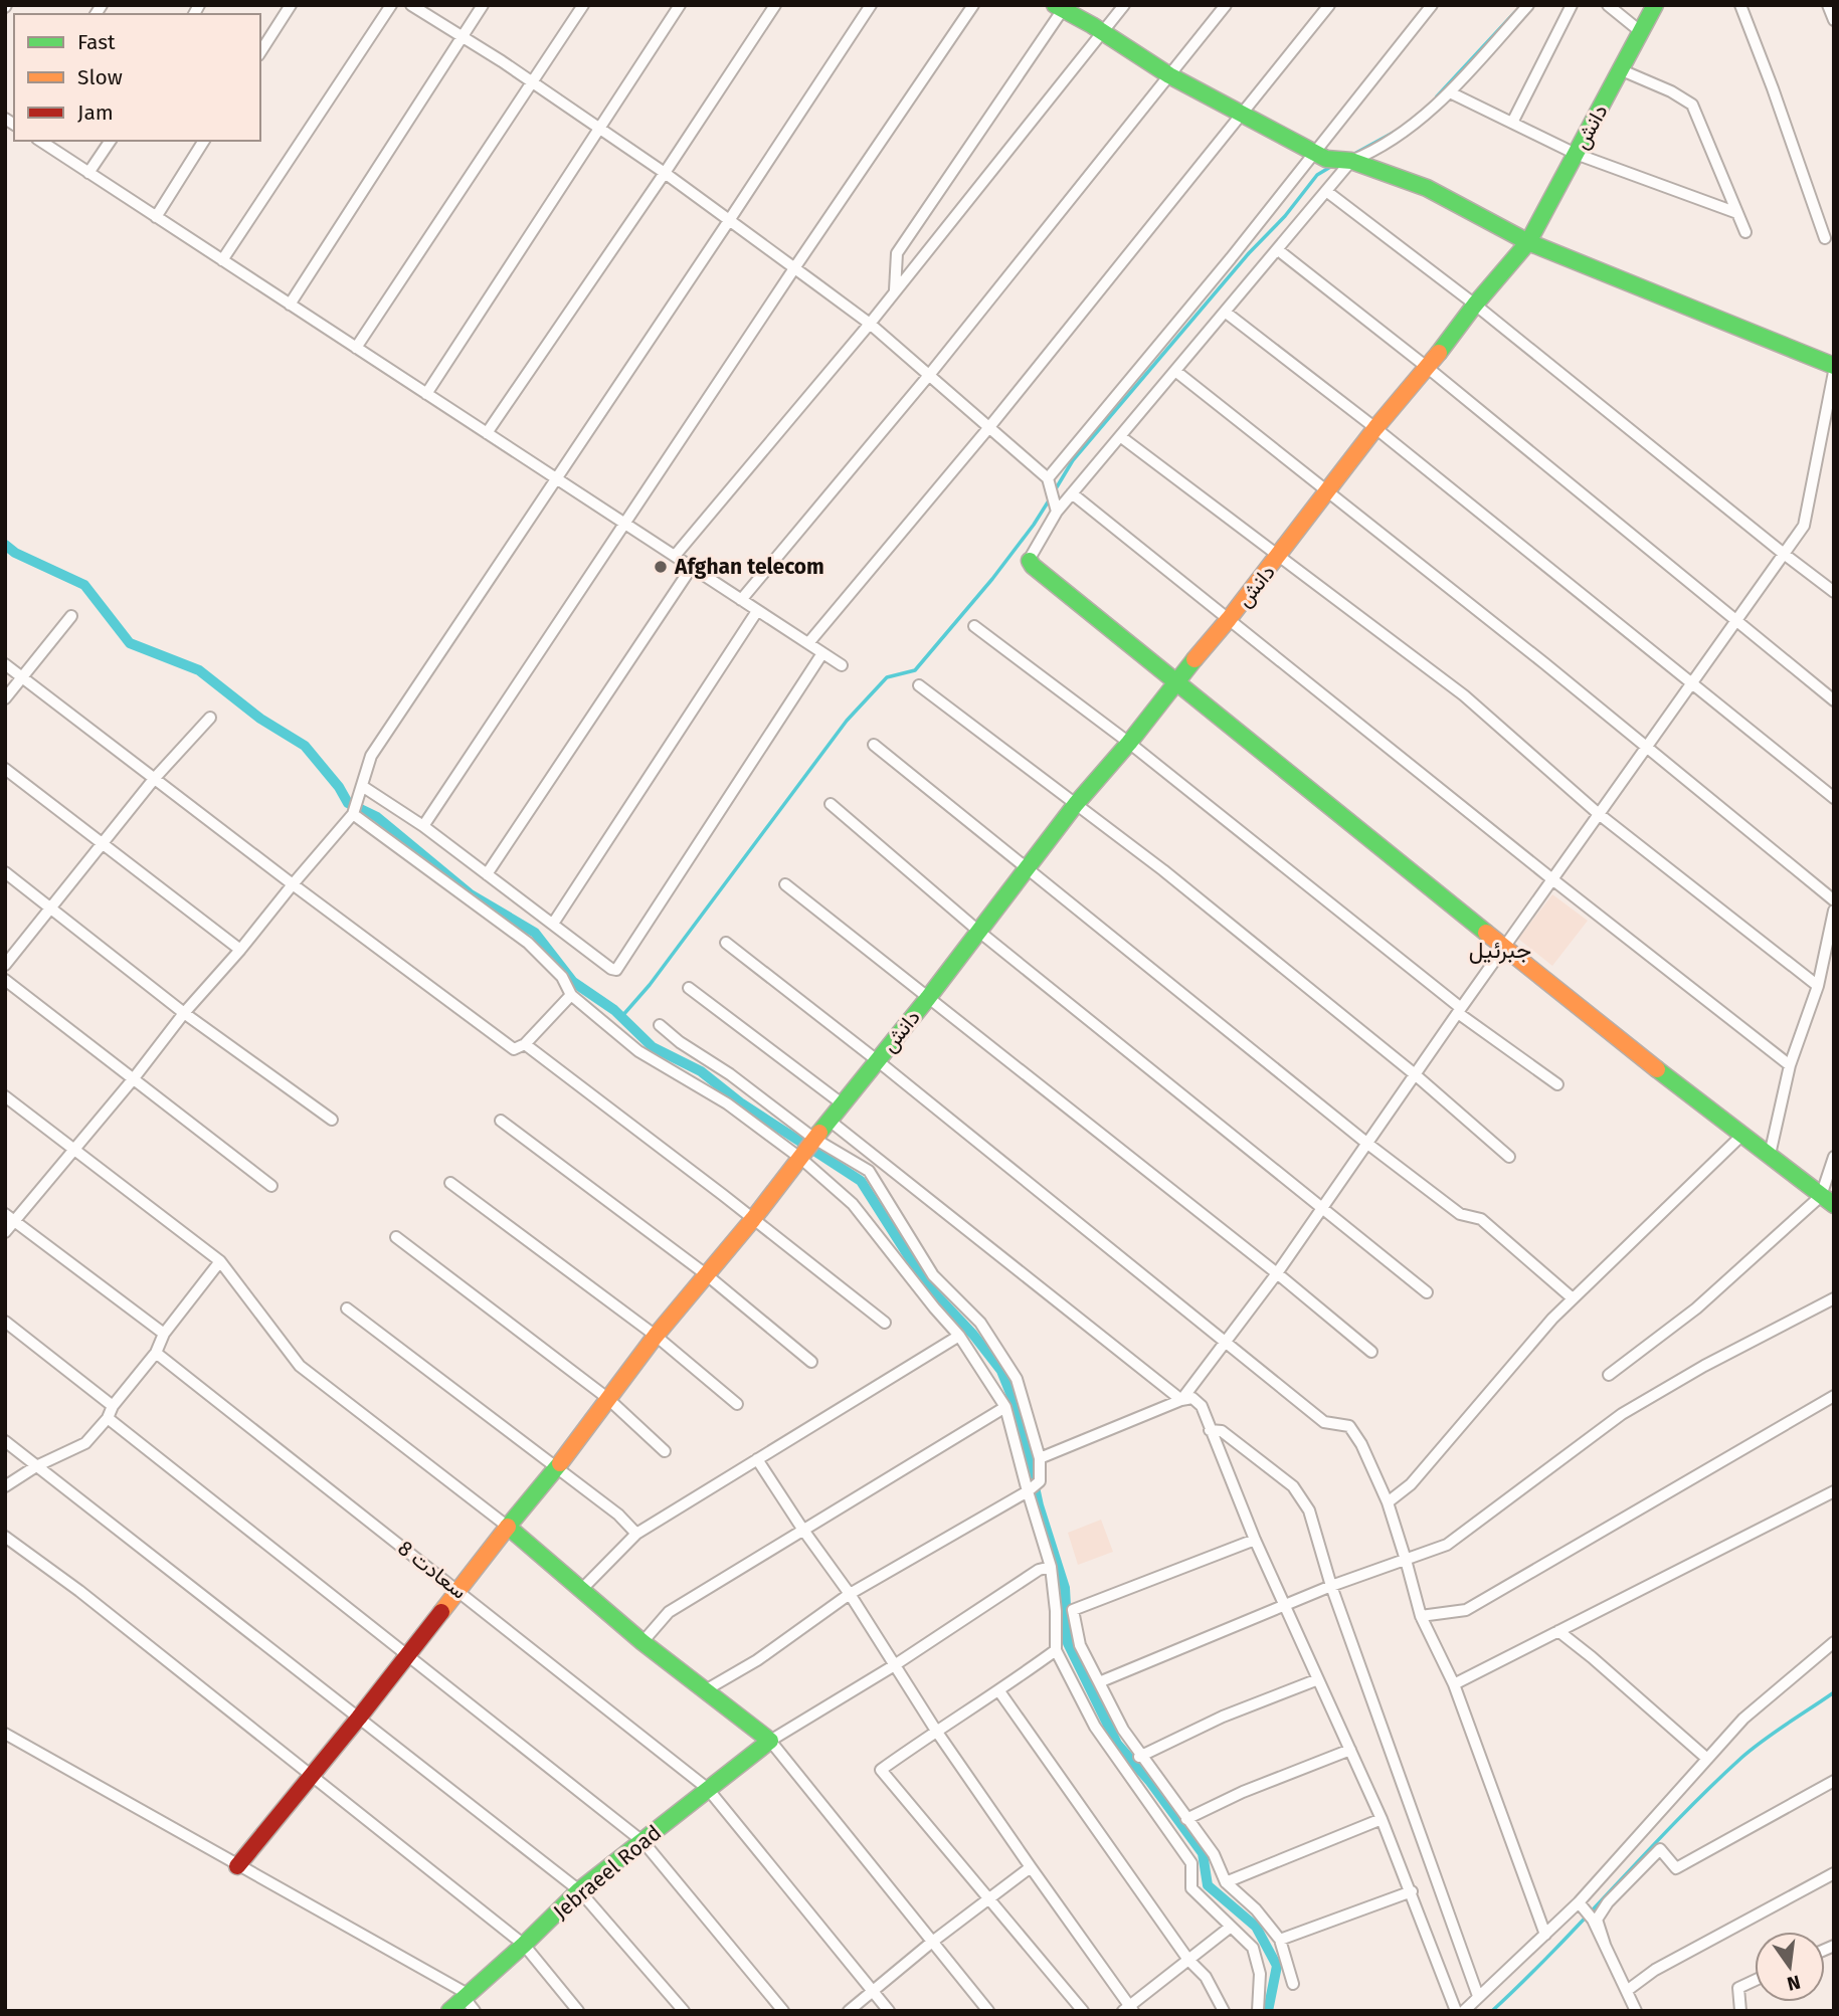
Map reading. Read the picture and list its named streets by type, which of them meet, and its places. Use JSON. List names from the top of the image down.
{
  "streets": {
    "main road": ["دانش", "Jebraeel Road"],
    "street": ["سعادت 8"]
  },
  "crossings": [
    ["دانش", "سعادت 8"],
    ["سعادت 8", "Jebraeel Road"]
  ],
  "districts": ["جبرئیل"],
  "places": ["Afghan telecom"],
  "legend": ["Fast", "Slow", "Jam"],
  "north": "bottom"
}
